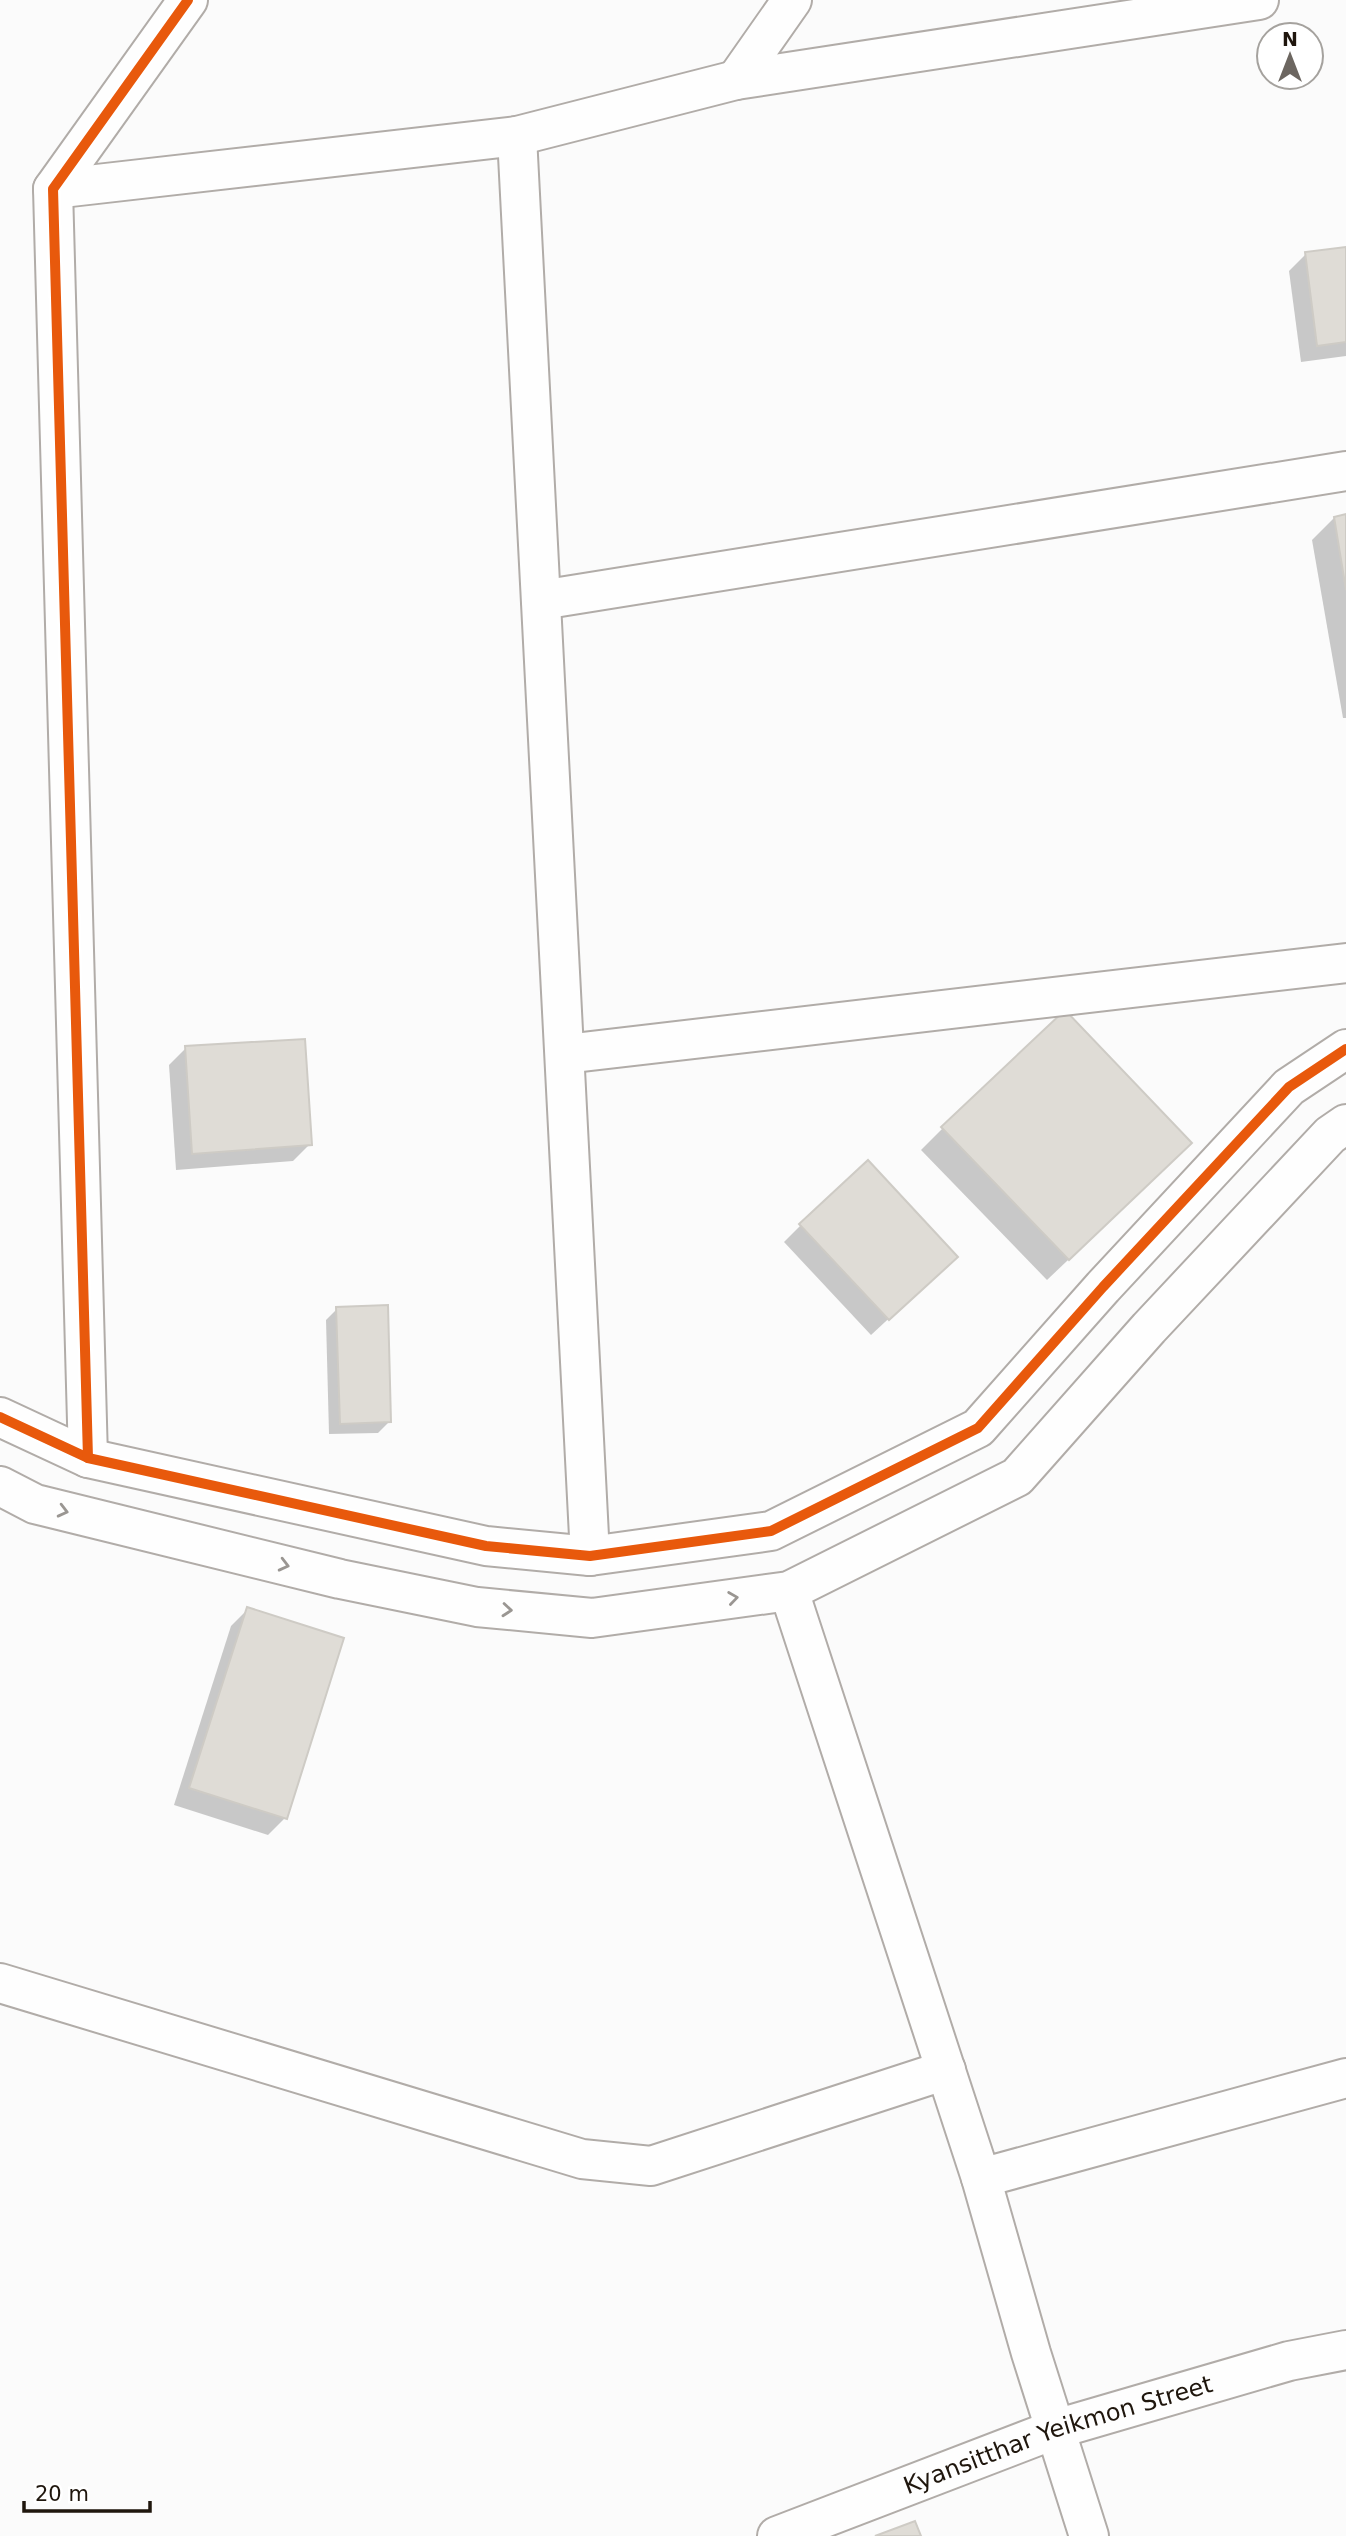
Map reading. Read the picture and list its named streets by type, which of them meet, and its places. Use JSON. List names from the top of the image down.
{
  "streets": {
    "street": ["Kyansitthar Yeikmon Street"]
  },
  "scale_bar": "20 m",
  "north": "top"
}
